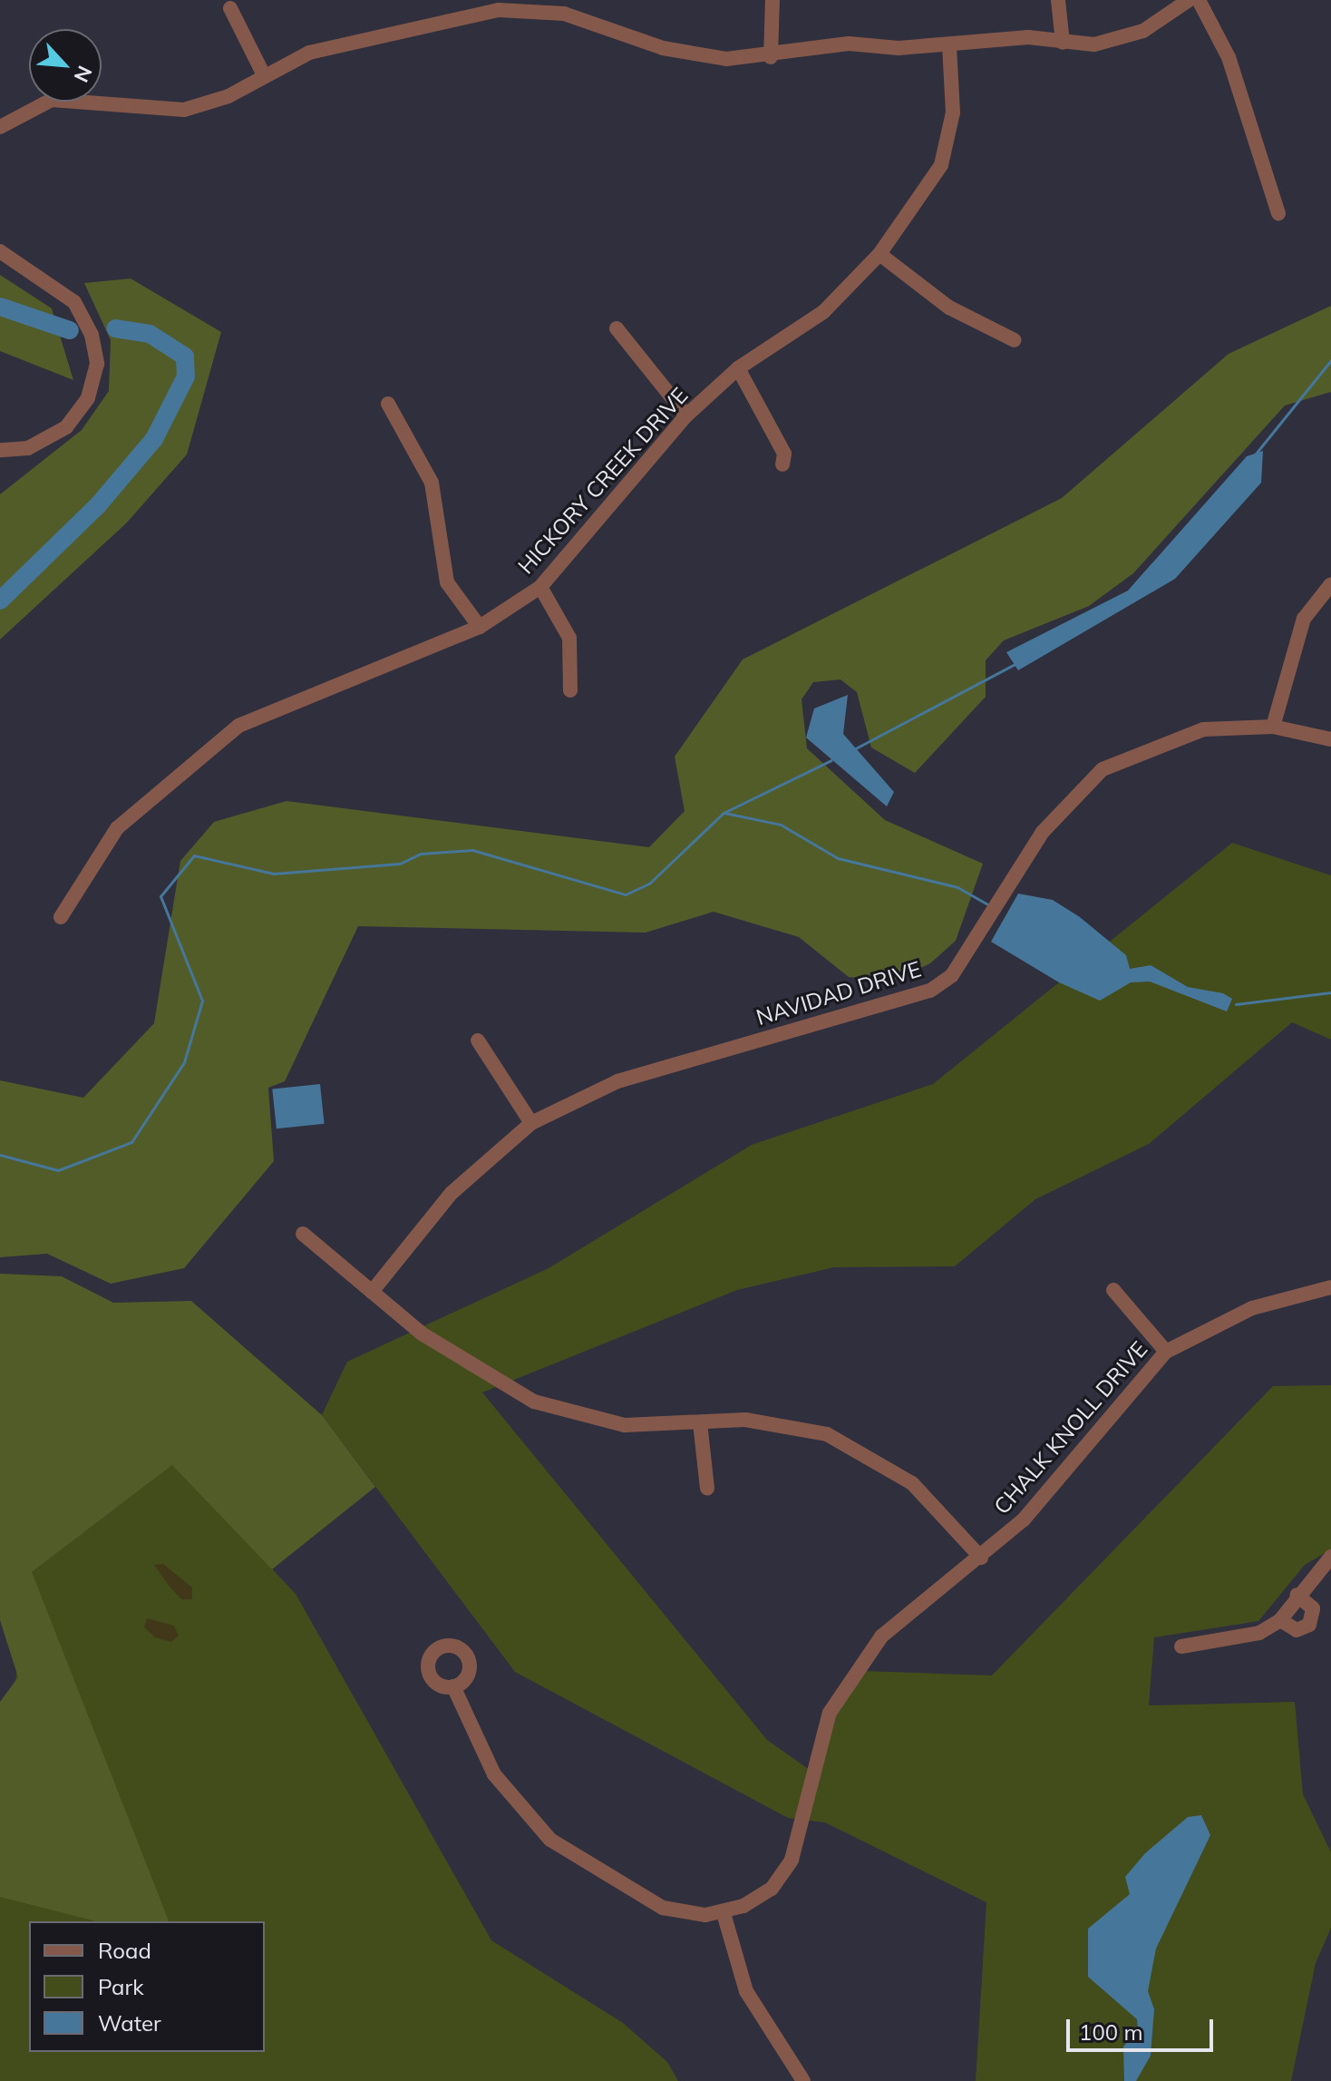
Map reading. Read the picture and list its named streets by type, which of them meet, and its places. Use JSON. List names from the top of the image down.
{
  "streets": {
    "street": ["HICKORY CREEK DRIVE", "NAVIDAD DRIVE", "CHALK KNOLL DRIVE"]
  },
  "legend": ["Road", "Park", "Water"],
  "scale_bar": "100 m",
  "north": "bottom right"
}
